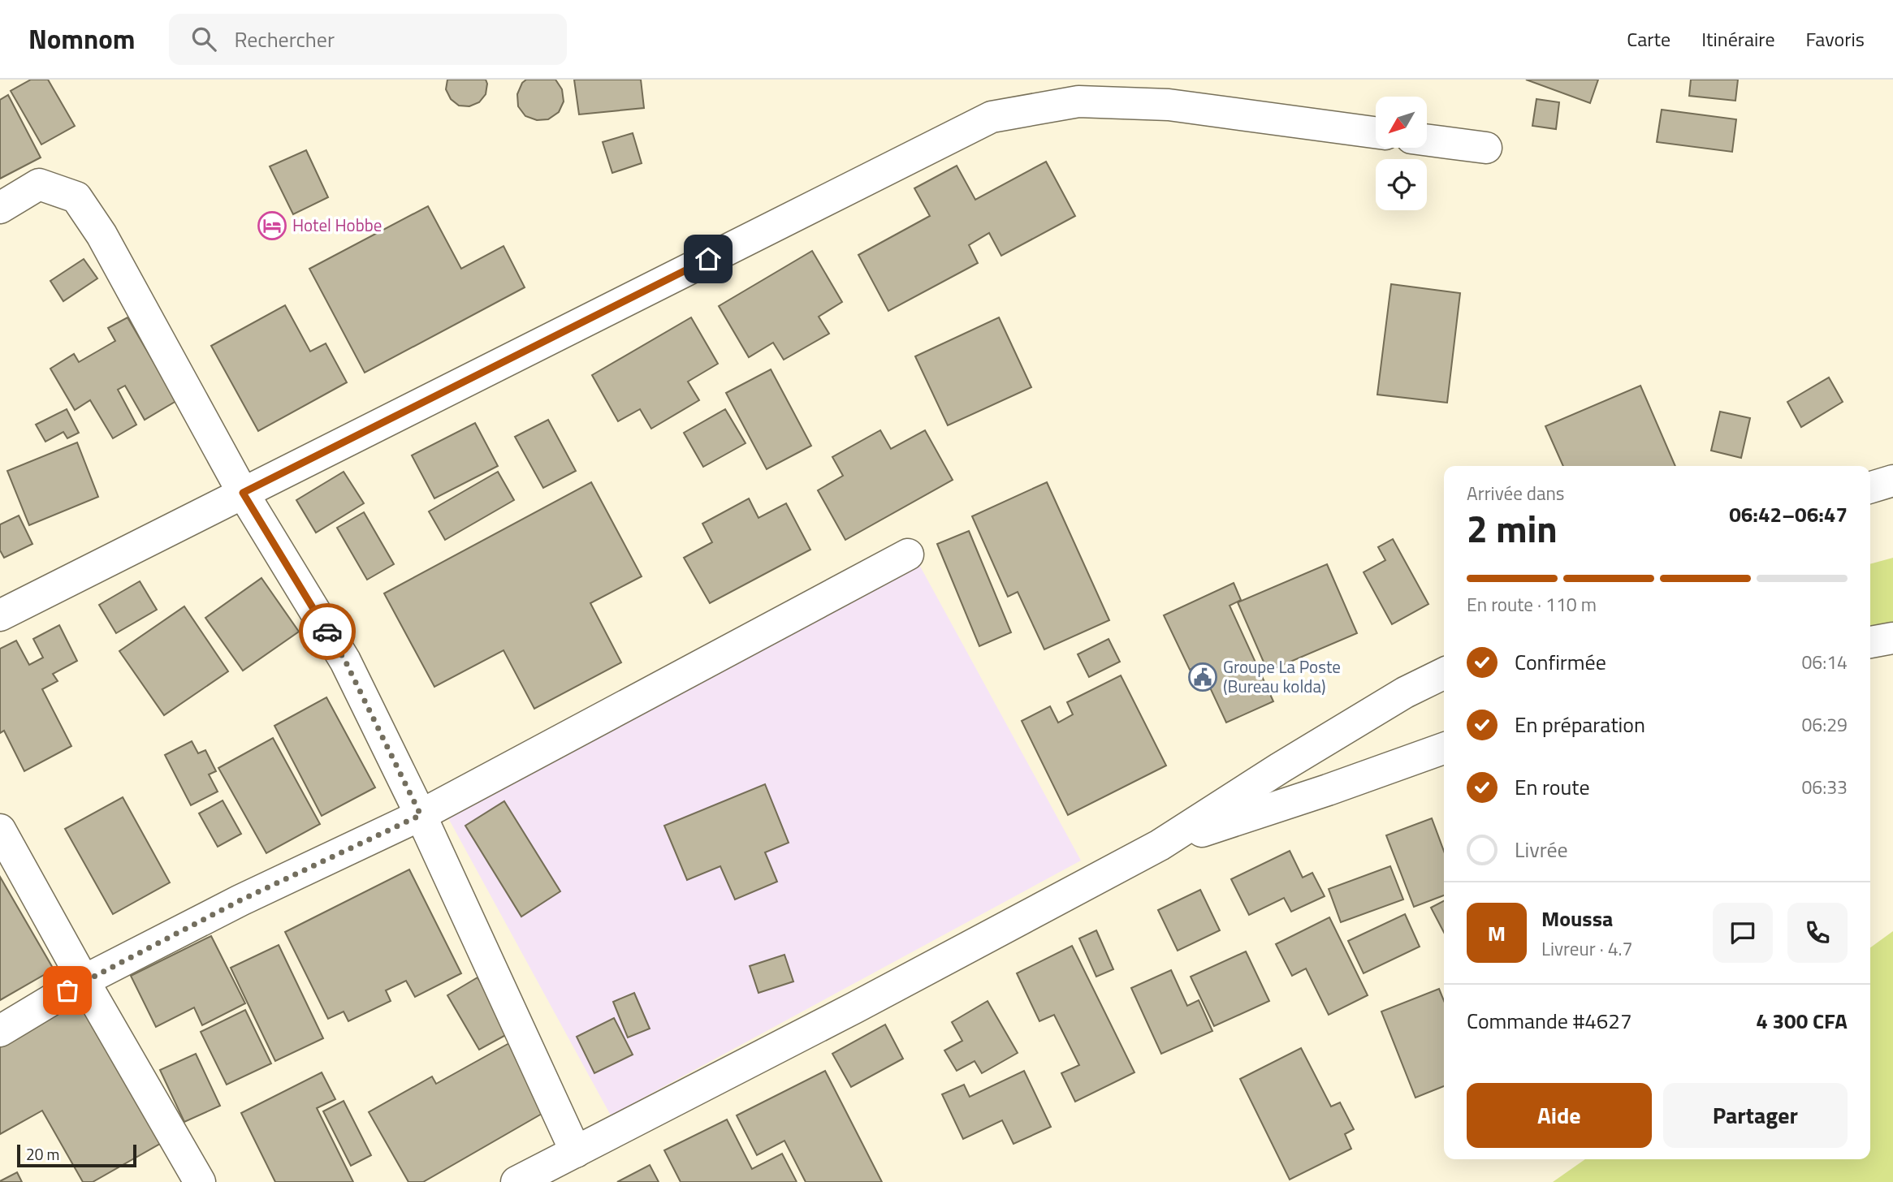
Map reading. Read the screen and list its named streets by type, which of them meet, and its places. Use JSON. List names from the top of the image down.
{
  "places": {
    "hotel": ["Hotel Hobbe"],
    "public building": ["Groupe La Poste (Bureau kolda)"]
  },
  "scale_bar": "20 m",
  "north": "bottom left",
  "page": {
    "header": "Nomnom",
    "search": "Rechercher",
    "nav": ["Carte", "Itinéraire", "Favoris"],
    "heading": ["2 min", "Arrivée dans", "06:42–06:47"],
    "panel": [
      "Moussa",
      "Livreur · 4.7",
      "Commande #4627",
      "4 300 CFA"
    ],
    "bar": "En route · 110 m",
    "list": [
      ["Confirmée", "06:14"],
      ["En préparation", "06:29"],
      ["En route", "06:33"],
      "Livrée"
    ],
    "round": "M",
    "buttons": ["Aide", "Partager"],
    "scale": "20 m"
  }
}
